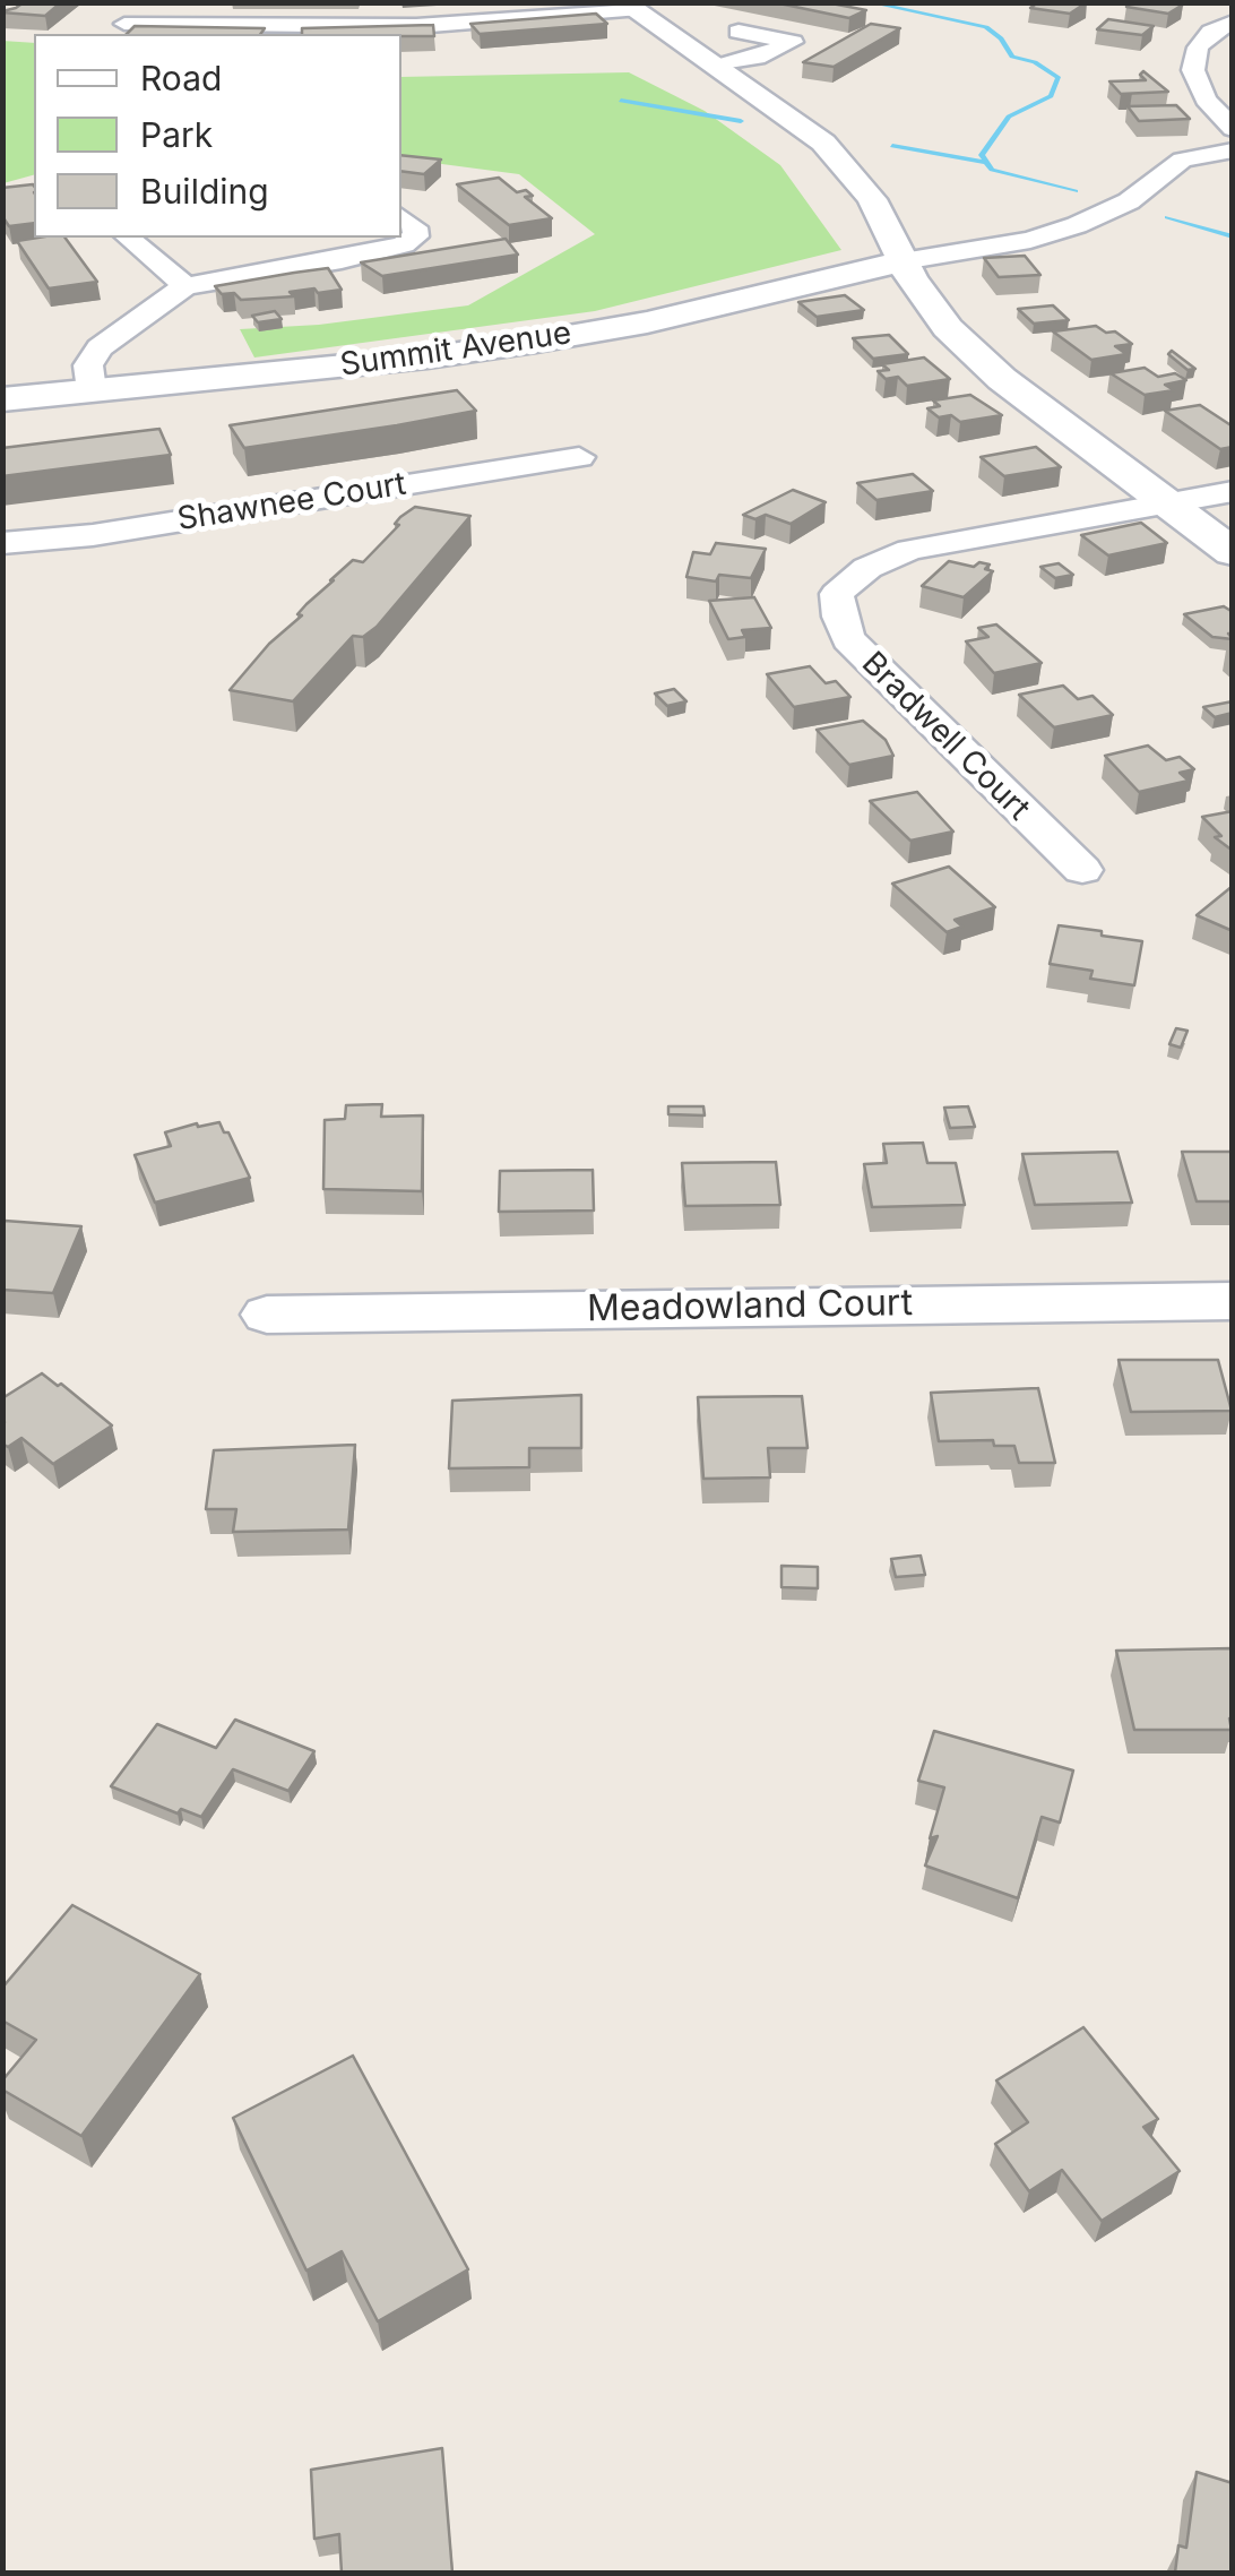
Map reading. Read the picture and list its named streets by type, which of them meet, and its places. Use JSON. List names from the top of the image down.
{
  "streets": {
    "street": [
      "Summit Avenue",
      "Shawnee Court",
      "Bradwell Court",
      "Meadowland Court"
    ]
  },
  "legend": ["Road", "Park", "Building"]
}
